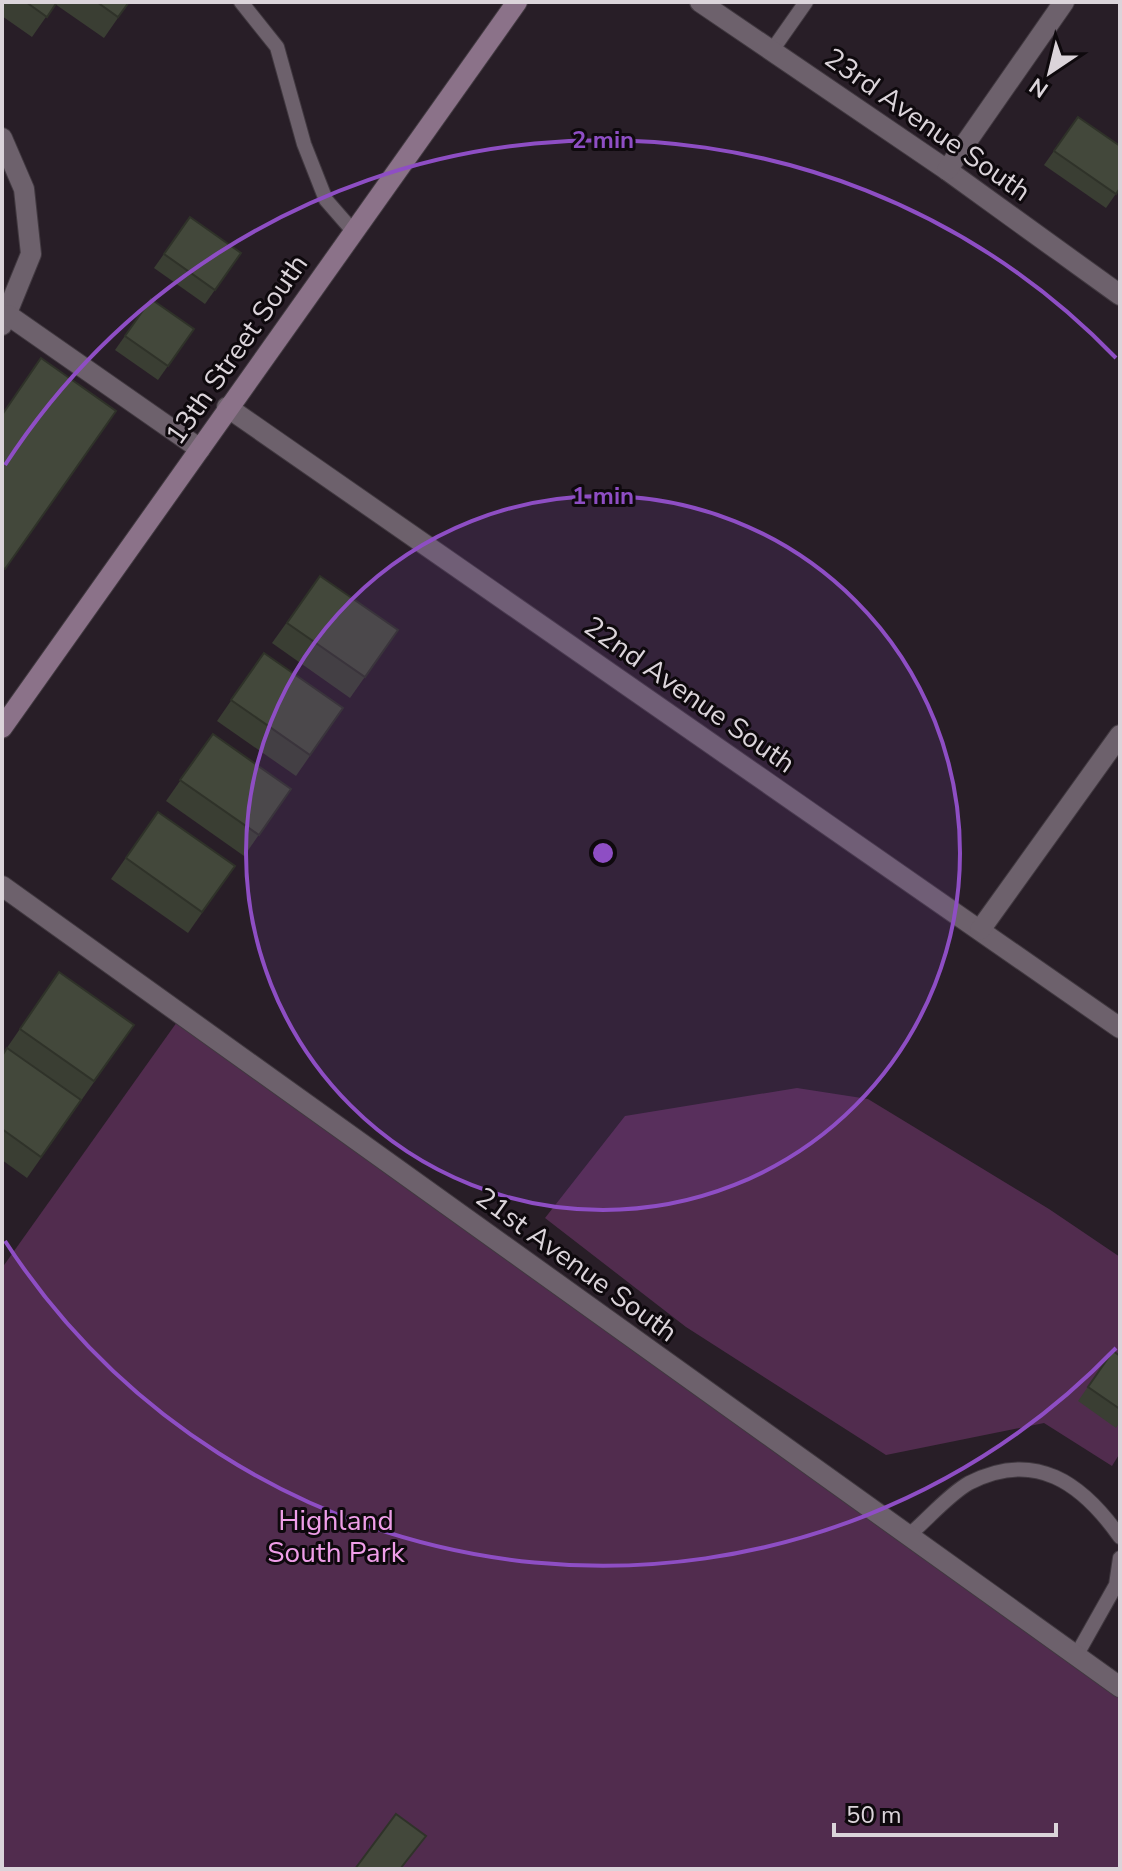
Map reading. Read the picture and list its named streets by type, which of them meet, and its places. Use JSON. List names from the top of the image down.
{
  "streets": {
    "street": [
      "23rd Avenue South",
      "13th Street South",
      "22nd Avenue South",
      "21st Avenue South"
    ]
  },
  "crossings": [
    ["13th Street South", "22nd Avenue South"]
  ],
  "parks": ["Highland South Park"],
  "scale_bar": "50 m",
  "north": "bottom left",
  "rings": ["2 min", "1 min"]
}
